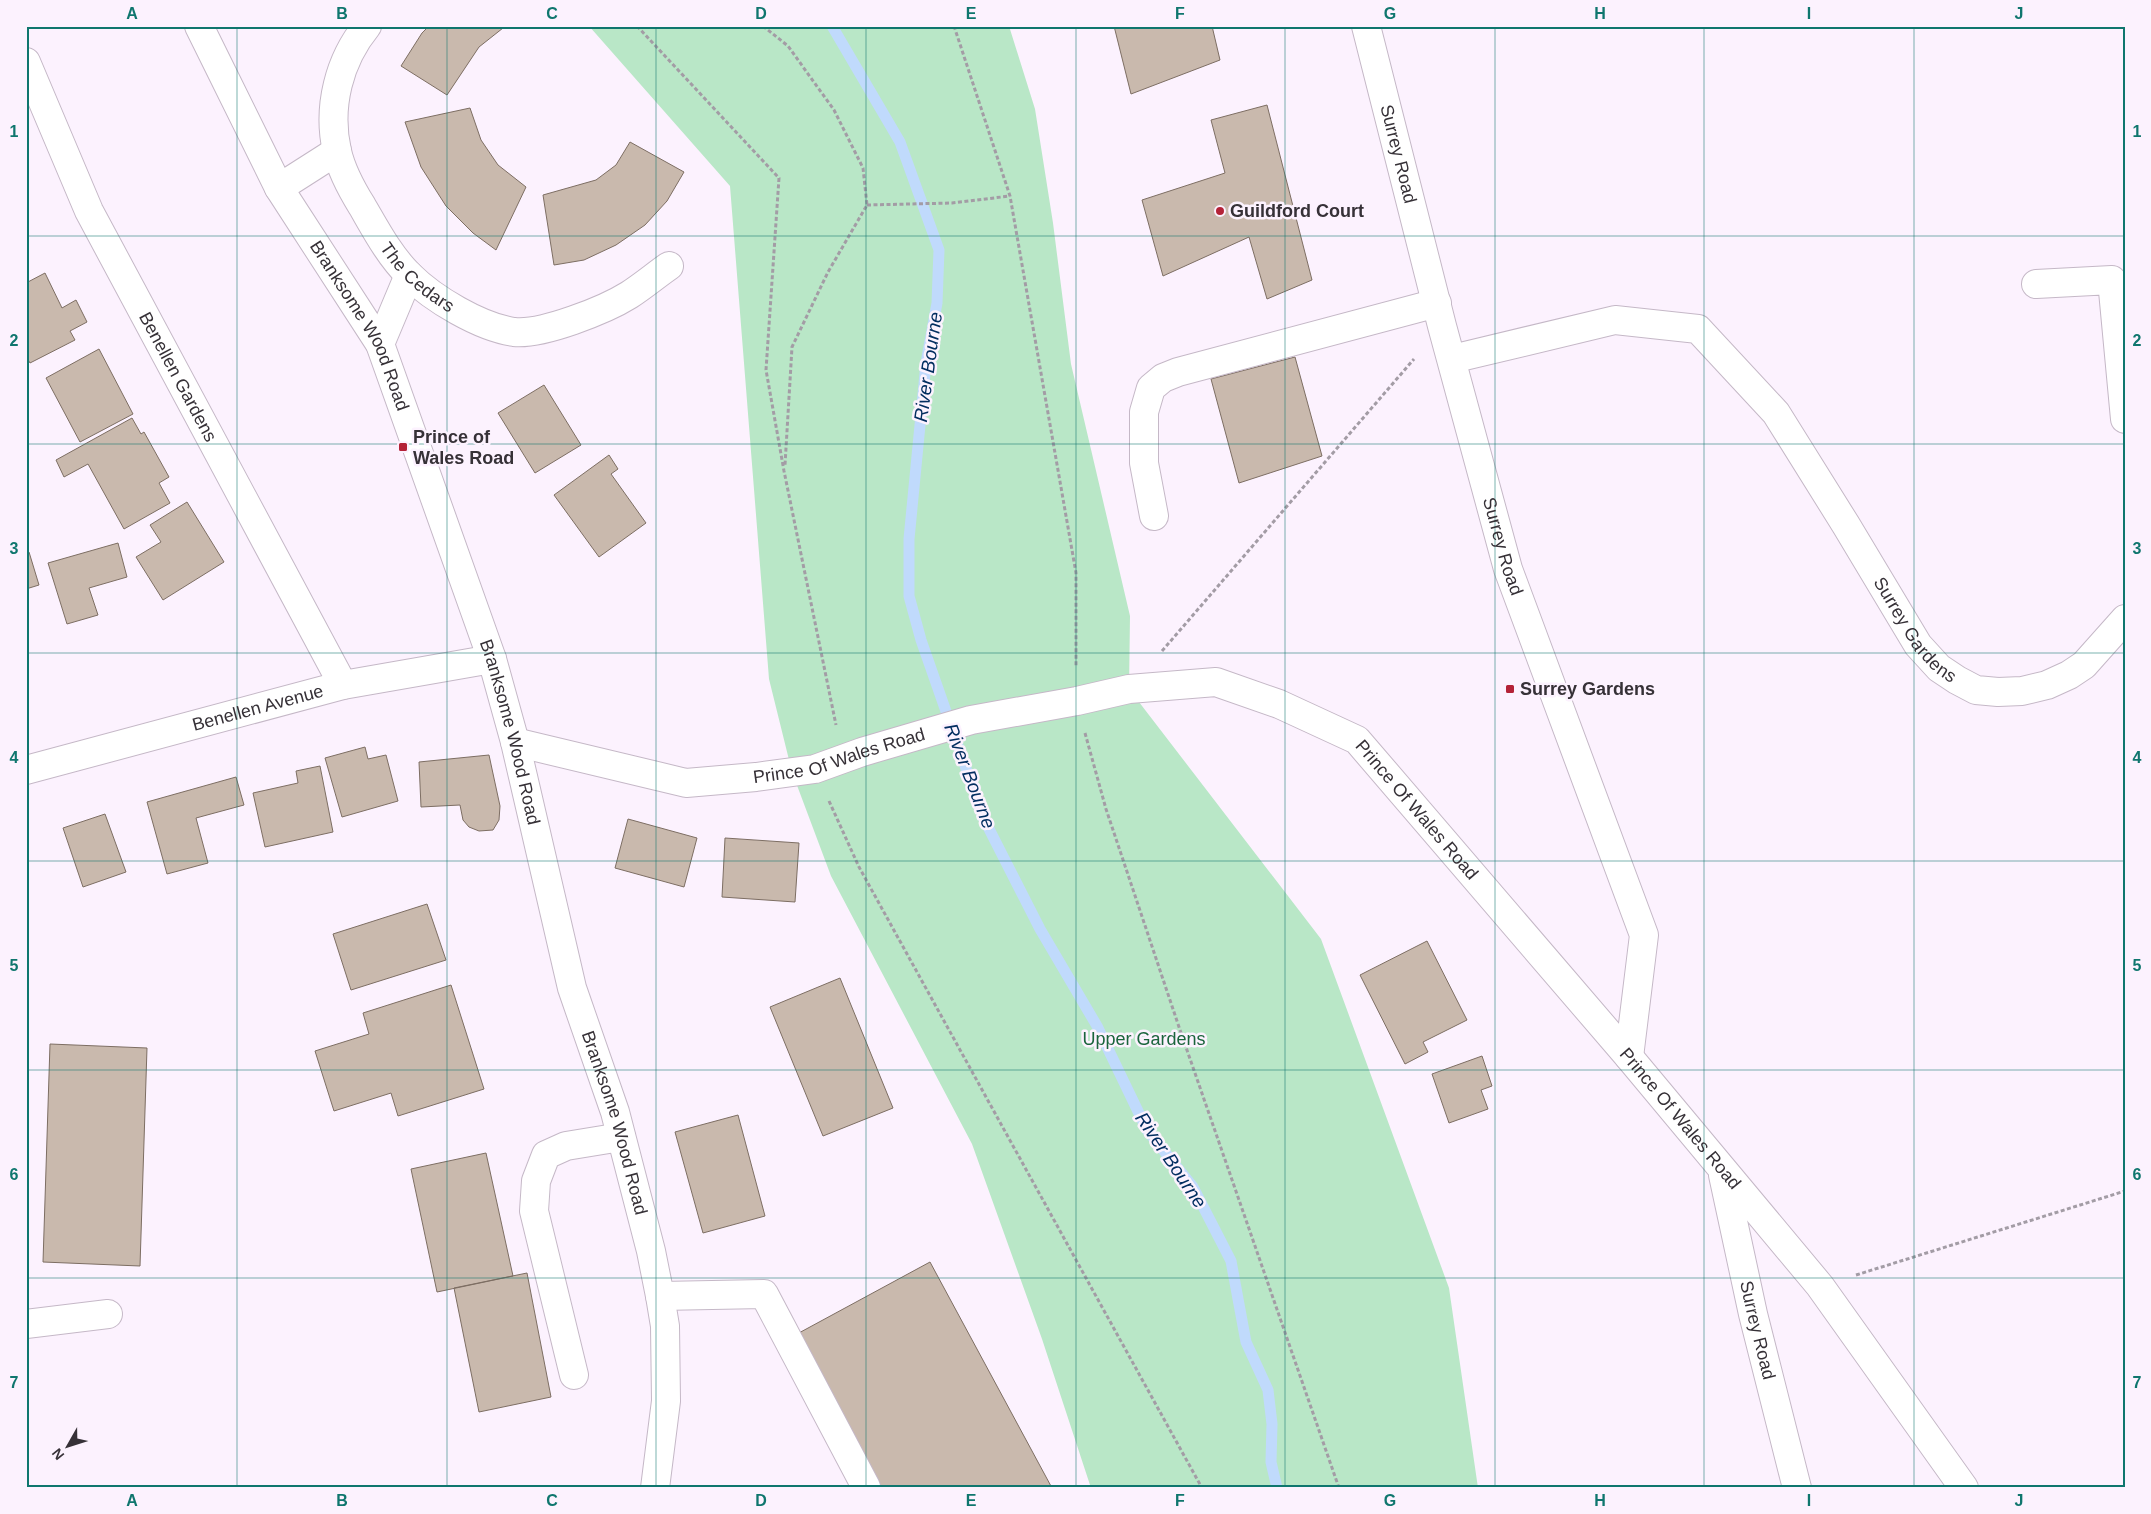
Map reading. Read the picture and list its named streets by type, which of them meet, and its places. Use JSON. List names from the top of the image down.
{
  "streets": {
    "street": [
      "Surrey Road",
      "The Cedars",
      "Branksome Wood Road",
      "Benellen Gardens",
      "Surrey Gardens",
      "Benellen Avenue",
      "Prince Of Wales Road"
    ]
  },
  "crossings": [
    ["Surrey Road", "Surrey Gardens"],
    ["Surrey Road", "Prince Of Wales Road"],
    ["Branksome Wood Road", "Benellen Avenue"],
    ["Branksome Wood Road", "Prince Of Wales Road"],
    ["Benellen Gardens", "Benellen Avenue"]
  ],
  "water": ["River Bourne"],
  "parks": ["Upper Gardens"],
  "places": {
    "other": ["Guildford Court"],
    "transit": ["Prince of Wales Road", "Surrey Gardens"]
  },
  "north": "bottom left",
  "grid": {
    "columns": [
      "A",
      "B",
      "C",
      "D",
      "E",
      "F",
      "G",
      "H",
      "I",
      "J"
    ],
    "rows": [
      "1",
      "2",
      "3",
      "4",
      "5",
      "6",
      "7"
    ]
  }
}
